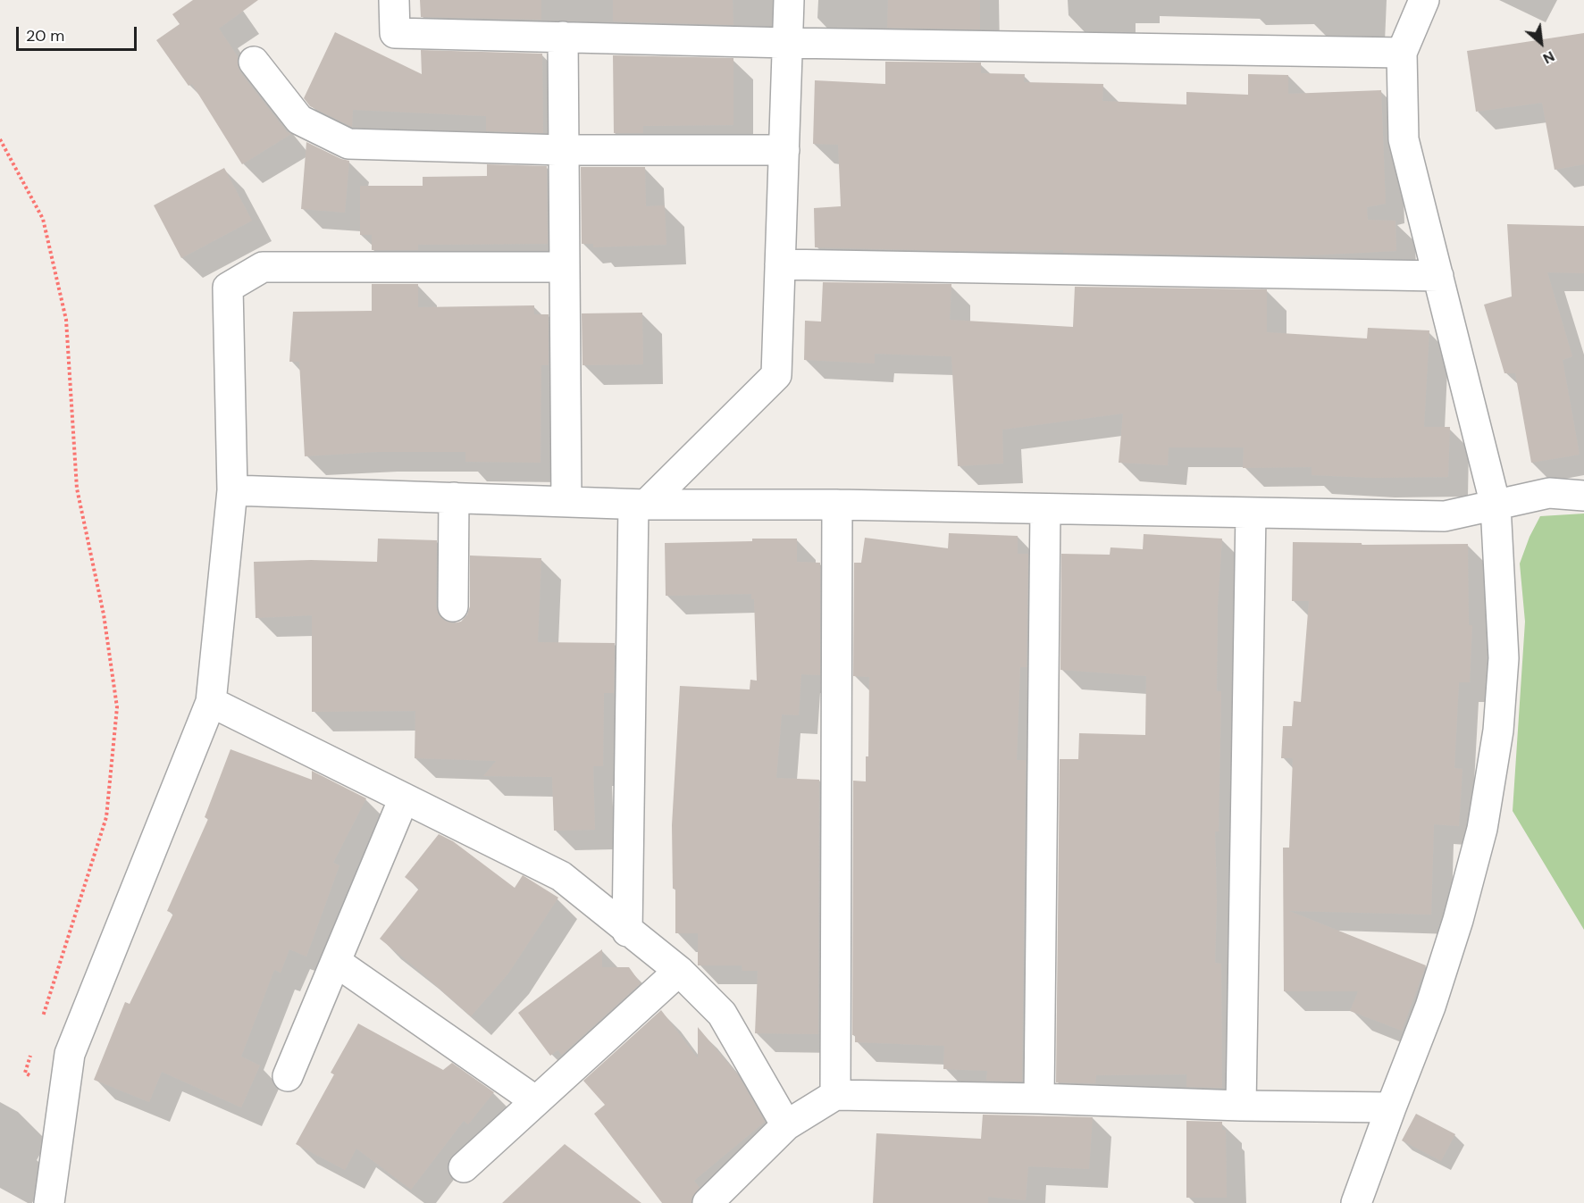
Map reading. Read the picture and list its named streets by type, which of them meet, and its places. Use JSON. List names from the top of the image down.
{
  "scale_bar": "20 m",
  "north": "bottom right"
}
